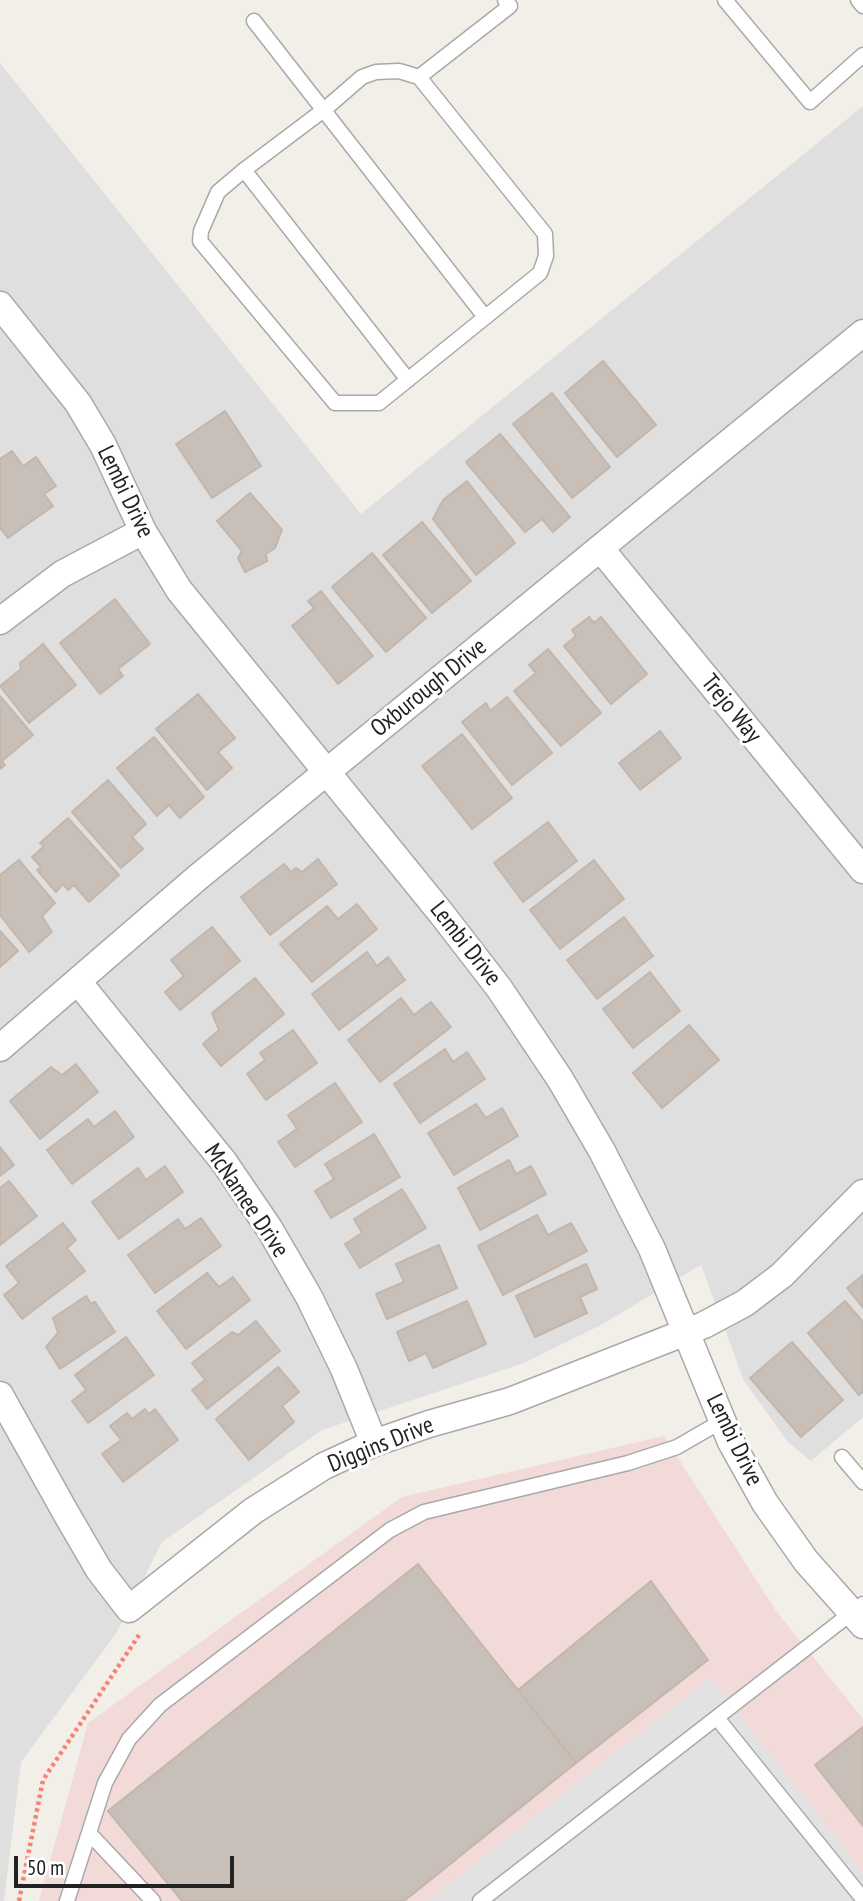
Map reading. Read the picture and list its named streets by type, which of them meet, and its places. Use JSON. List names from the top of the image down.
{
  "streets": {
    "street": [
      "Lembi Drive",
      "Oxburough Drive",
      "Trejo Way",
      "McNamee Drive",
      "Diggins Drive"
    ]
  },
  "crossings": [
    ["Lembi Drive", "Oxburough Drive"],
    ["Lembi Drive", "Diggins Drive"],
    ["Oxburough Drive", "Trejo Way"],
    ["Oxburough Drive", "McNamee Drive"],
    ["McNamee Drive", "Diggins Drive"]
  ],
  "scale_bar": "50 m"
}
